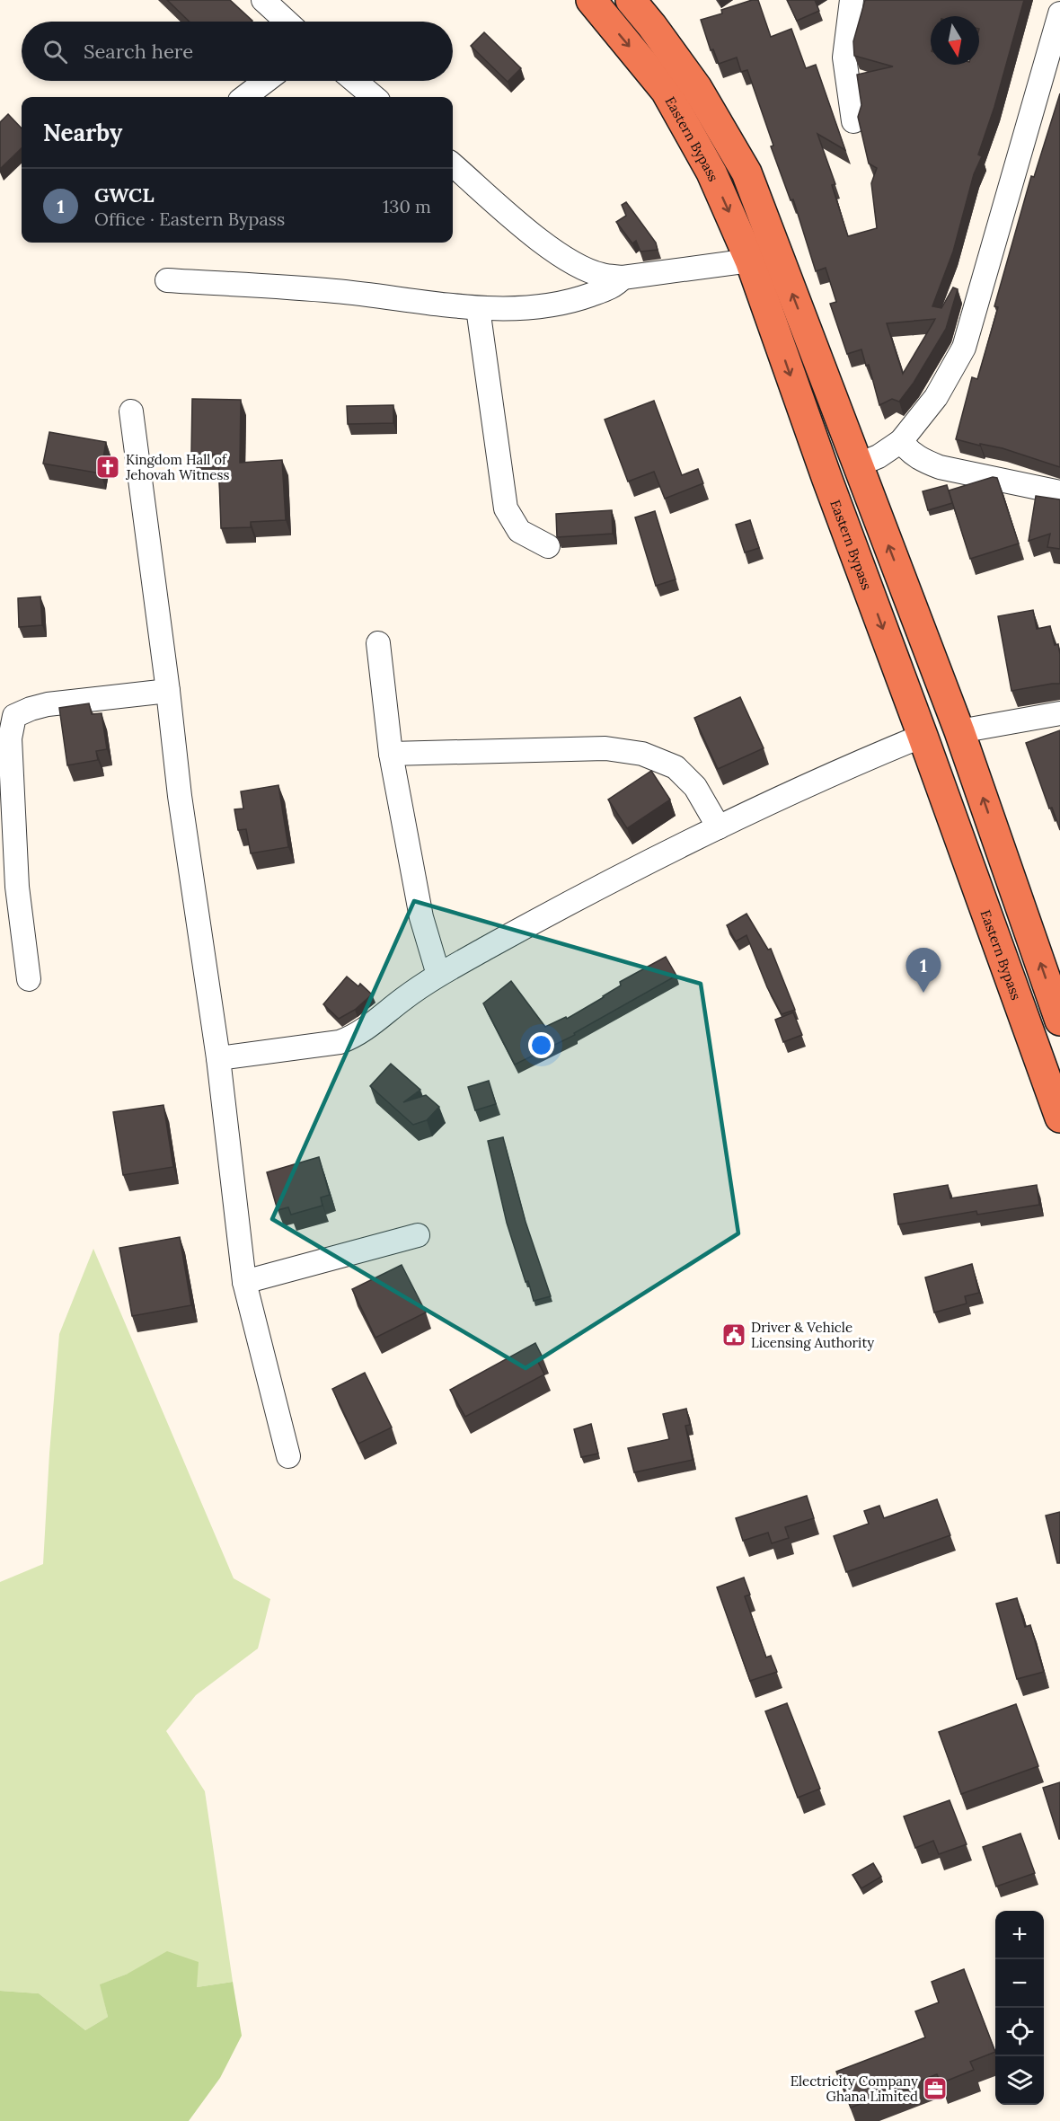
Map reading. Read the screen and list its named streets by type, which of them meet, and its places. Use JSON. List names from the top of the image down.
{
  "streets": {
    "highway": ["Eastern Bypass"]
  },
  "places": {
    "church": ["Kingdom Hall of Jehovah Witness"],
    "public building": ["Driver & Vehicle Licensing Authority"],
    "office": ["Electricity Company Ghana Limited"]
  },
  "north": "bottom",
  "page": {
    "search": "Search here",
    "heading": "Nearby",
    "list": [
      {
        "mark": "1",
        "name": "GWCL",
        "note": "Office · Eastern Bypass",
        "value": "130 m"
      }
    ],
    "pins": "1",
    "map_buttons": ["+", "−"]
  }
}
